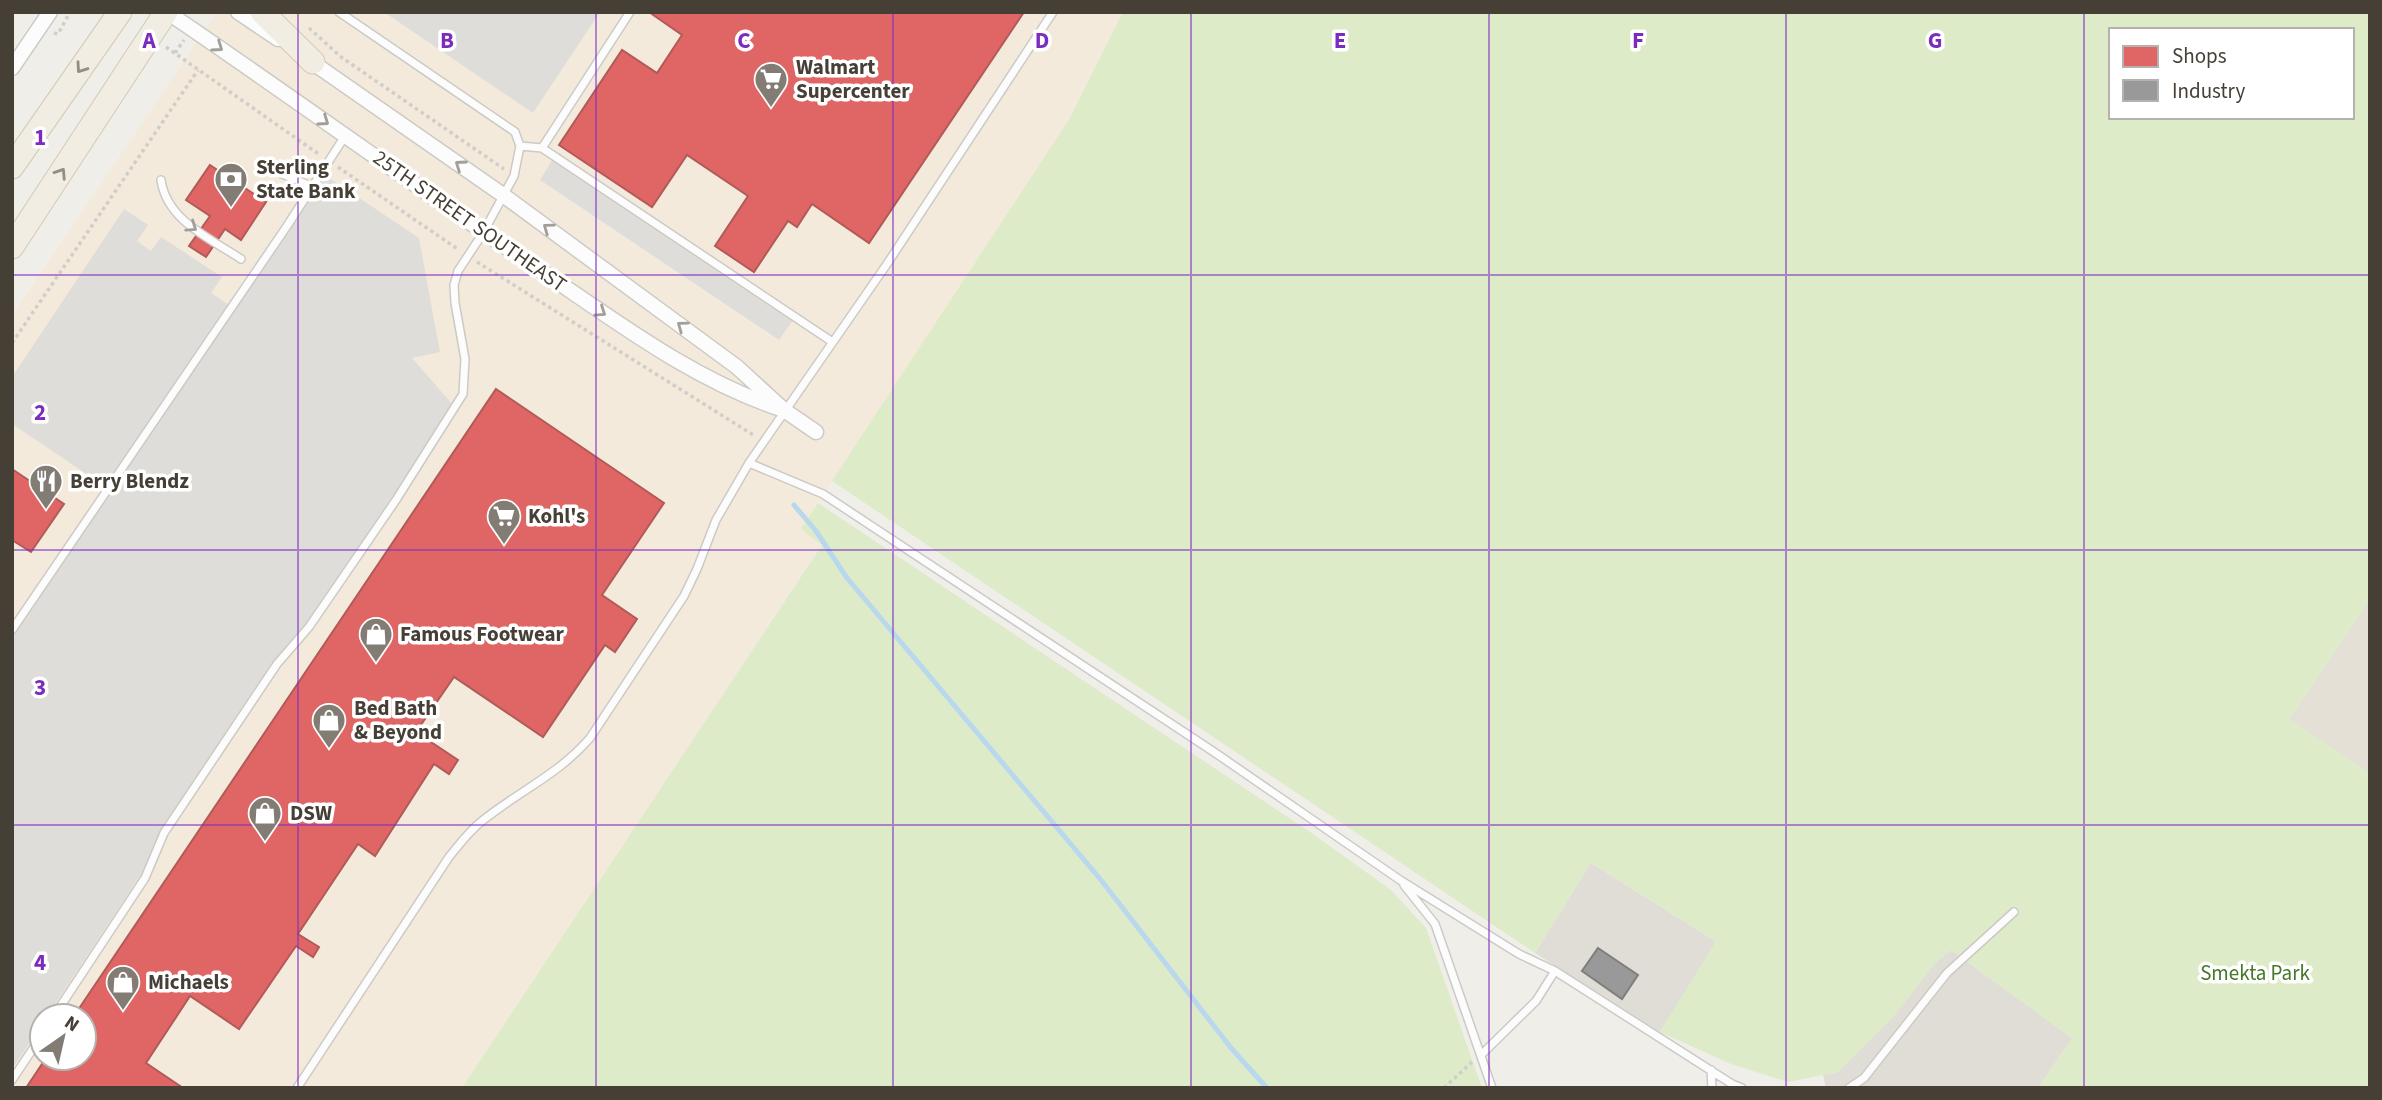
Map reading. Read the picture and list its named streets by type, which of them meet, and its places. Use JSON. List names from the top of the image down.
{
  "streets": {
    "street": ["25TH STREET SOUTHEAST"]
  },
  "parks": ["Smekta Park"],
  "places": {
    "supermarket": ["Walmart Supercenter", "Kohl's"],
    "bank": ["Sterling State Bank"],
    "restaurant": ["Berry Blendz"],
    "shop": [
      "Famous Footwear",
      "Bed Bath & Beyond",
      "DSW",
      "Michaels"
    ]
  },
  "legend": ["Shops", "Industry"],
  "north": "top right",
  "grid": {
    "columns": [
      "A",
      "B",
      "C",
      "D",
      "E",
      "F",
      "G"
    ],
    "rows": [
      "1",
      "2",
      "3",
      "4"
    ]
  }
}
